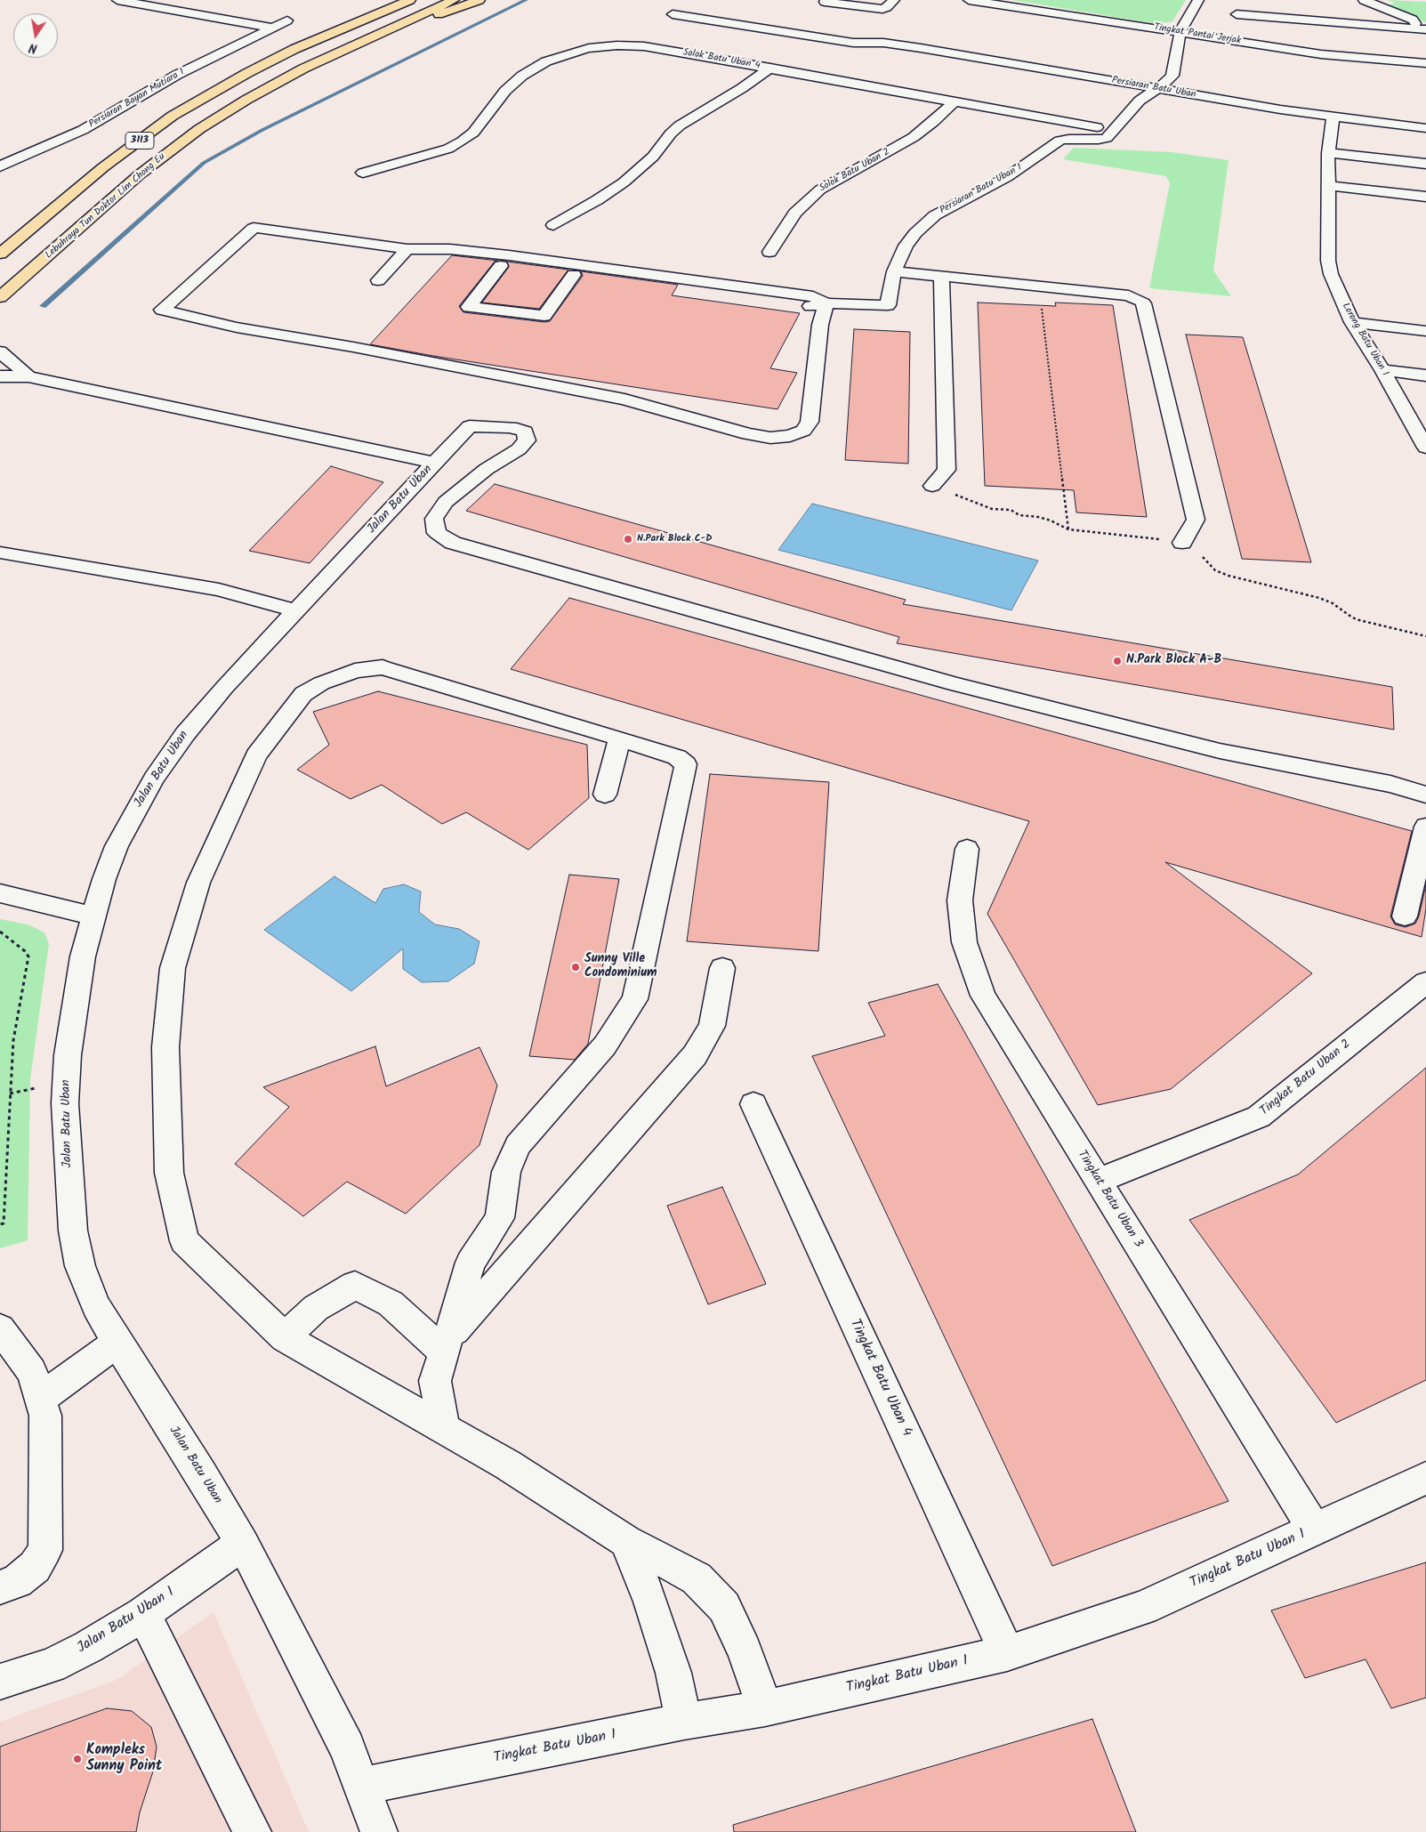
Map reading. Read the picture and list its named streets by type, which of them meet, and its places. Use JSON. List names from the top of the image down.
{
  "streets": {
    "highway": ["3113", "Lebuhraya Tun Doktor Lim Chong Eu"],
    "street": [
      "Tingkat Pantai Jerjak",
      "Solok Batu Uban 4",
      "Persiaran Batu Uban",
      "Persiaran Bayan Mutiara 1",
      "Solok Batu Uban 2",
      "Persiaran Batu Uban 1",
      "Lorong Batu Uban 1",
      "Jalan Batu Uban",
      "Tingkat Batu Uban 2",
      "Tingkat Batu Uban 3",
      "Tingkat Batu Uban 4",
      "Tingkat Batu Uban 1",
      "Jalan Batu Uban 1"
    ]
  },
  "crossings": [
    ["Tingkat Pantai Jerjak", "Persiaran Batu Uban 1"],
    ["Solok Batu Uban 4", "Solok Batu Uban 2"],
    ["Solok Batu Uban 4", "Persiaran Batu Uban 1"],
    ["Persiaran Batu Uban", "Persiaran Batu Uban 1"],
    ["Persiaran Batu Uban", "Lorong Batu Uban 1"],
    ["Jalan Batu Uban", "Tingkat Batu Uban 1"],
    ["Jalan Batu Uban", "Jalan Batu Uban 1"],
    ["Tingkat Batu Uban 2", "Tingkat Batu Uban 3"],
    ["Tingkat Batu Uban 3", "Tingkat Batu Uban 1"],
    ["Tingkat Batu Uban 4", "Tingkat Batu Uban 1"]
  ],
  "places": [
    "N.Park Block C-D",
    "N.Park Block A-B",
    "Sunny Ville Condominium",
    "Kompleks Sunny Point"
  ],
  "north": "bottom"
}
